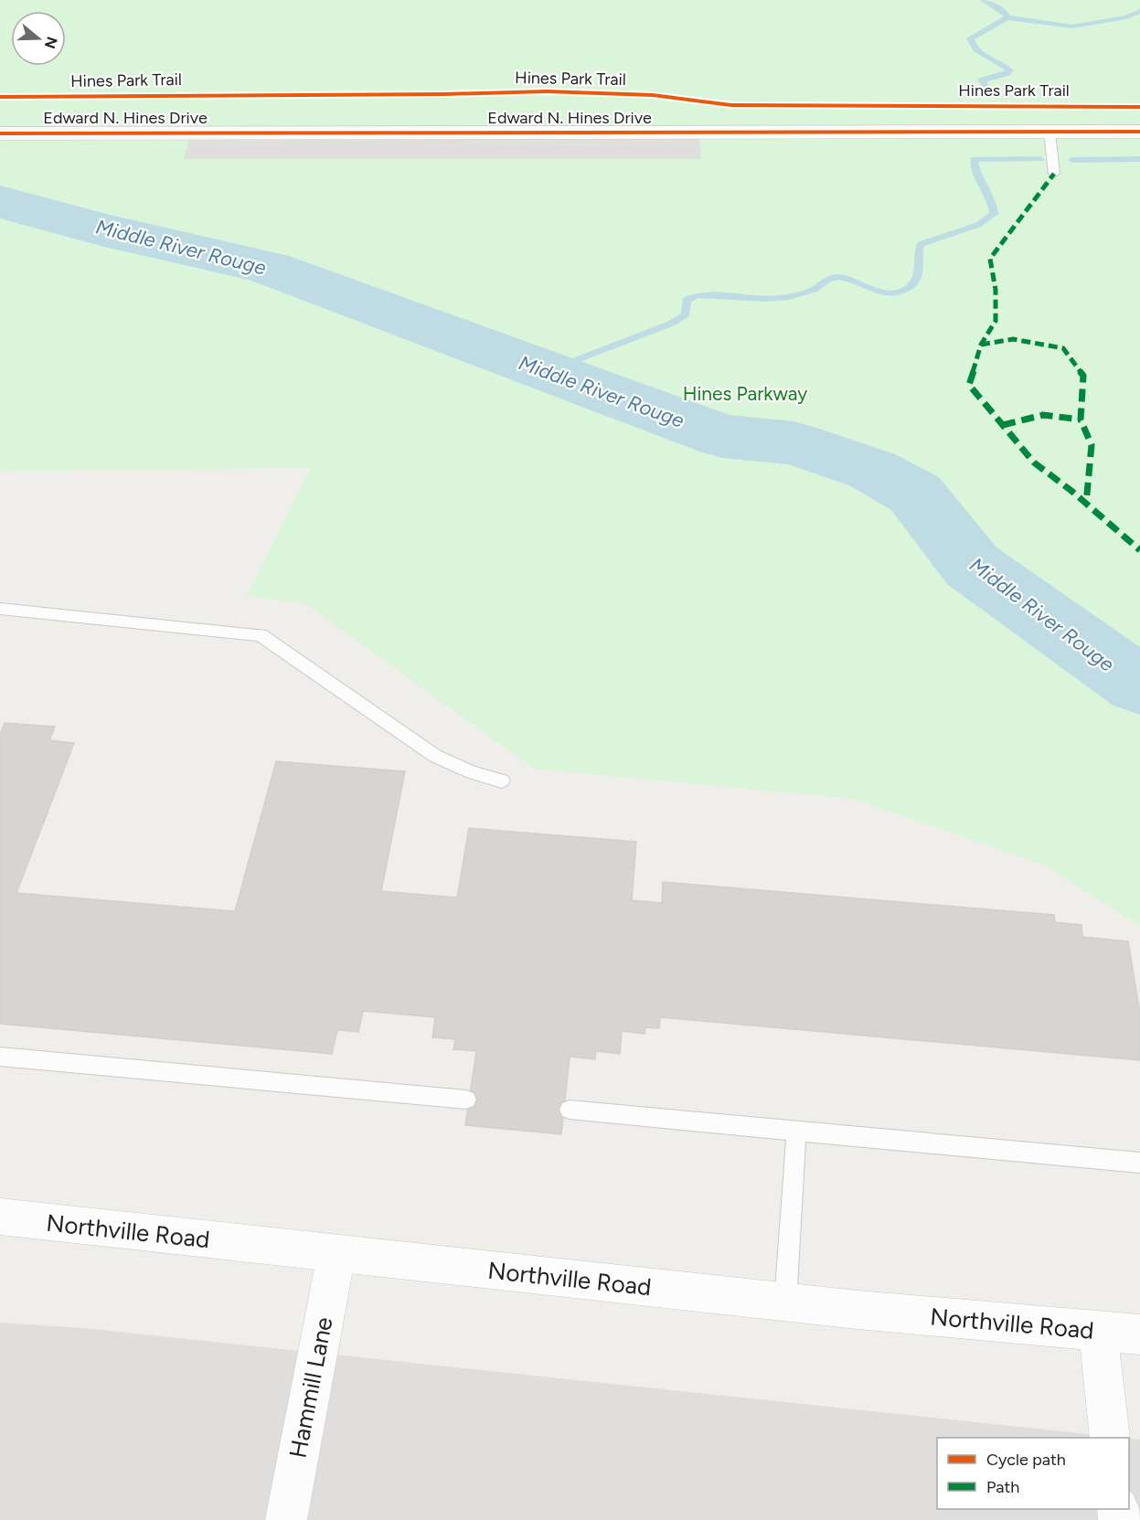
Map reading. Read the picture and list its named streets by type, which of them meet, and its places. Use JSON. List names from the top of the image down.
{
  "streets": {
    "street": ["Edward N. Hines Drive", "Northville Road", "Hammill Lane"],
    "cycle path": ["Hines Park Trail"]
  },
  "crossings": [
    ["Northville Road", "Hammill Lane"]
  ],
  "water": ["Middle River Rouge"],
  "parks": ["Hines Parkway"],
  "legend": ["Cycle path", "Path"],
  "north": "right"
}
